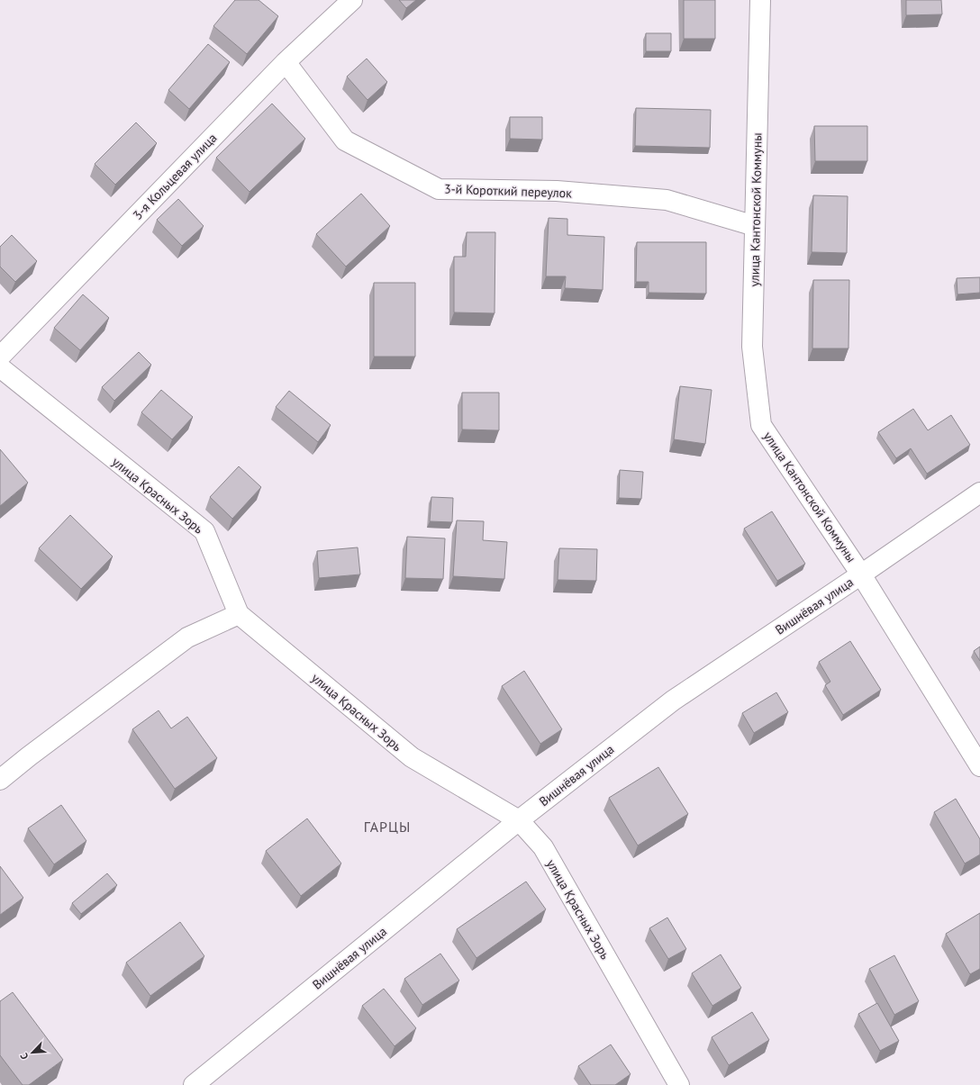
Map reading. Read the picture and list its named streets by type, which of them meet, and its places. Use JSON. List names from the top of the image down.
{
  "streets": {
    "street": [
      "3-я Кольцевая улица",
      "3-й Короткий переулок",
      "улица Кантонской Коммуны",
      "улица Красных Зорь",
      "Вишнёвая улица"
    ]
  },
  "crossings": [
    ["3-я Кольцевая улица", "3-й Короткий переулок"],
    ["3-й Короткий переулок", "улица Кантонской Коммуны"],
    ["улица Кантонской Коммуны", "Вишнёвая улица"],
    ["улица Красных Зорь", "Вишнёвая улица"]
  ],
  "districts": ["ГАРЦЫ"],
  "north": "bottom left"
}
